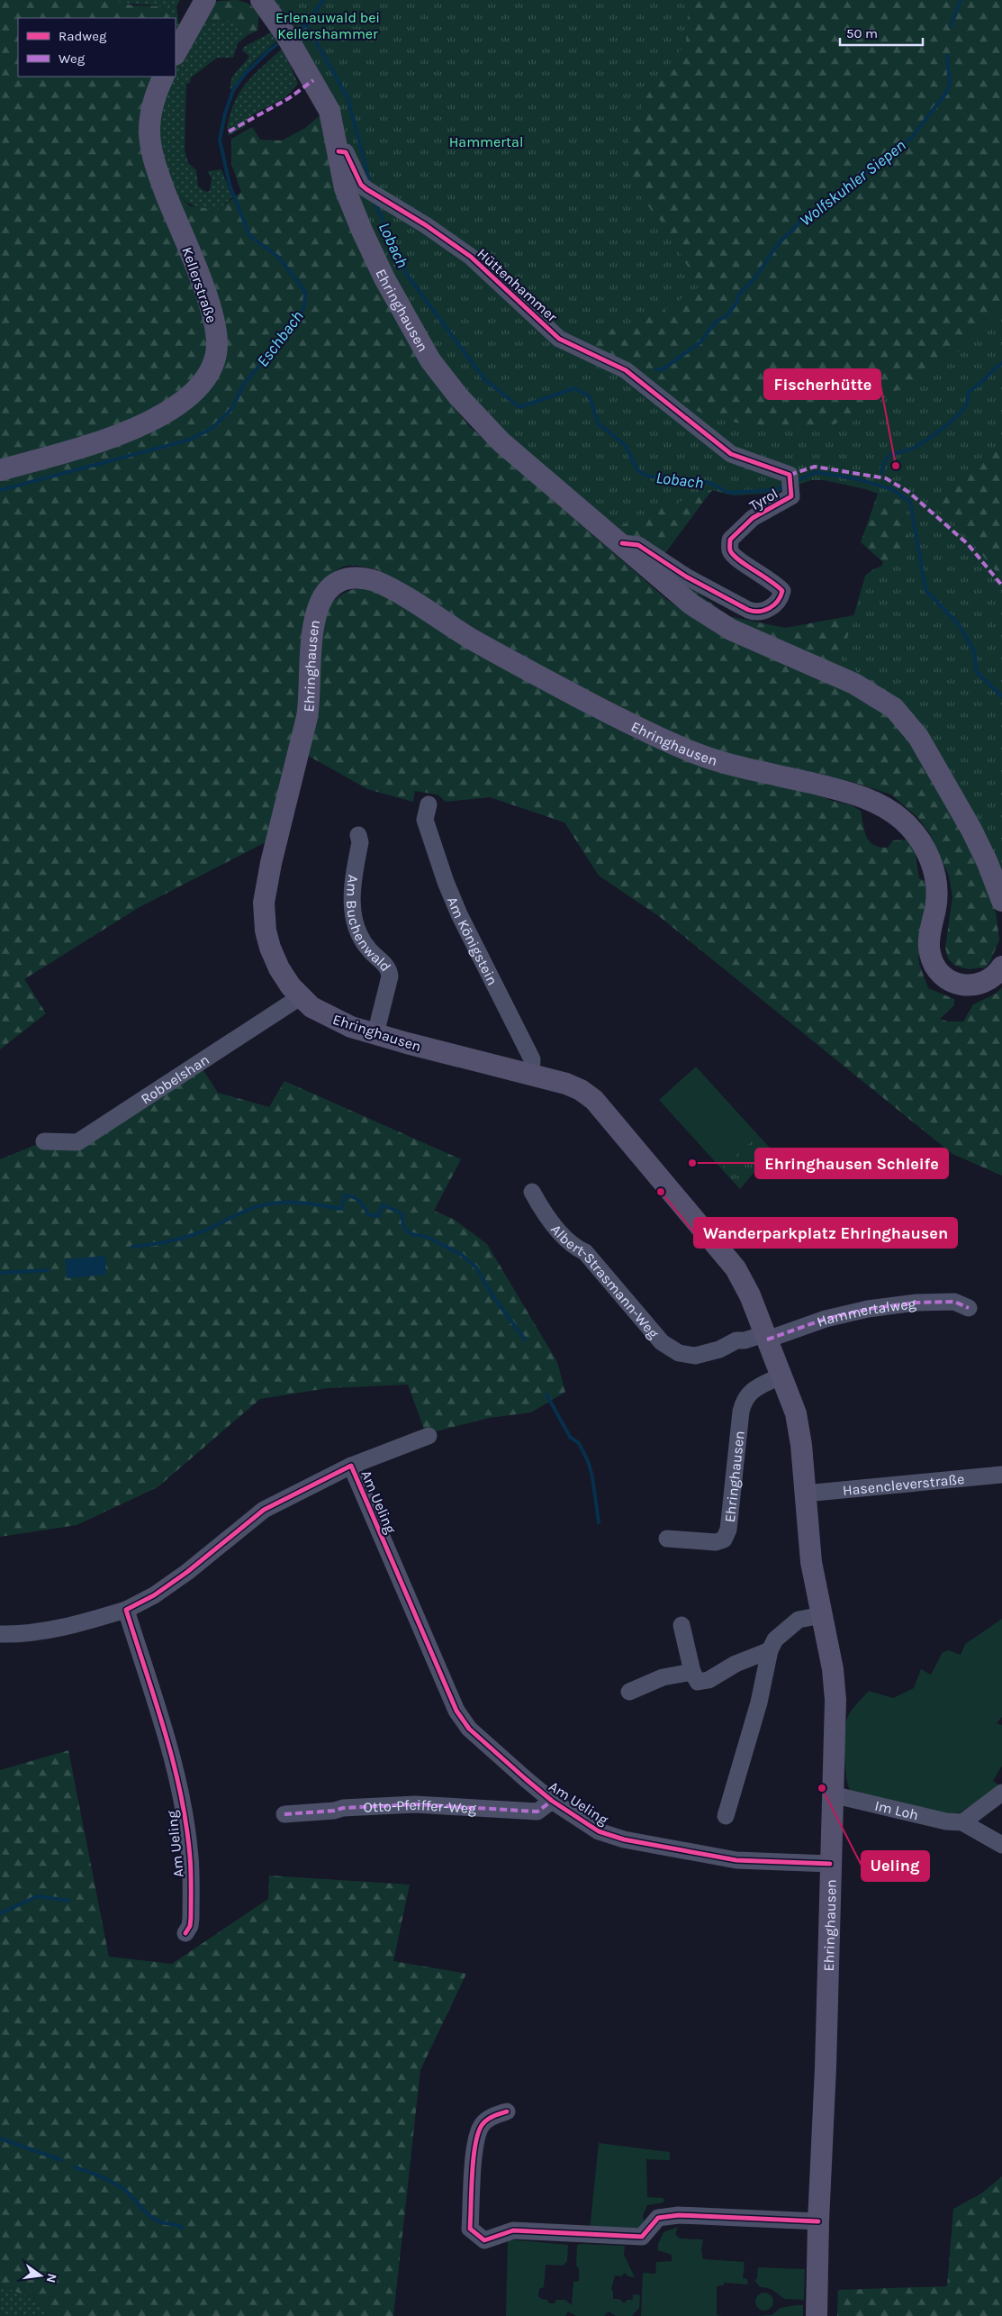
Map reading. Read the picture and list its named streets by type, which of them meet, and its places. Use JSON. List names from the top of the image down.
{
  "streets": {
    "main road": ["Kellerstraße", "Ehringhausen"],
    "street": [
      "Hüttenhammer",
      "Tyrol",
      "Am Buchenwald",
      "Am Königstein",
      "Robbelshan",
      "Albert-Strasmann-Weg",
      "Hammertalweg",
      "Hasencleverstraße",
      "Am Ueling",
      "Otto-Pfeiffer-Weg",
      "Im Loh"
    ]
  },
  "crossings": [
    ["Hüttenhammer", "Ehringhausen"],
    ["Hüttenhammer", "Tyrol"],
    ["Ehringhausen", "Tyrol"],
    ["Ehringhausen", "Am Buchenwald"],
    ["Ehringhausen", "Am Königstein"],
    ["Ehringhausen", "Robbelshan"],
    ["Ehringhausen", "Albert-Strasmann-Weg"],
    ["Ehringhausen", "Hammertalweg"],
    ["Ehringhausen", "Hasencleverstraße"],
    ["Ehringhausen", "Am Ueling"],
    ["Ehringhausen", "Im Loh"],
    ["Albert-Strasmann-Weg", "Hammertalweg"],
    ["Am Ueling", "Otto-Pfeiffer-Weg"]
  ],
  "water": ["Wolfskuhler Siepen", "Lobach", "Eschbach"],
  "parks": ["Erlenauwald bei Kellershammer", "Hammertal"],
  "places": [
    "Fischerhütte",
    "Ehringhausen Schleife",
    "Wanderparkplatz Ehringhausen",
    "Ueling"
  ],
  "legend": ["Radweg", "Weg"],
  "scale_bar": "50 m",
  "north": "right"
}
